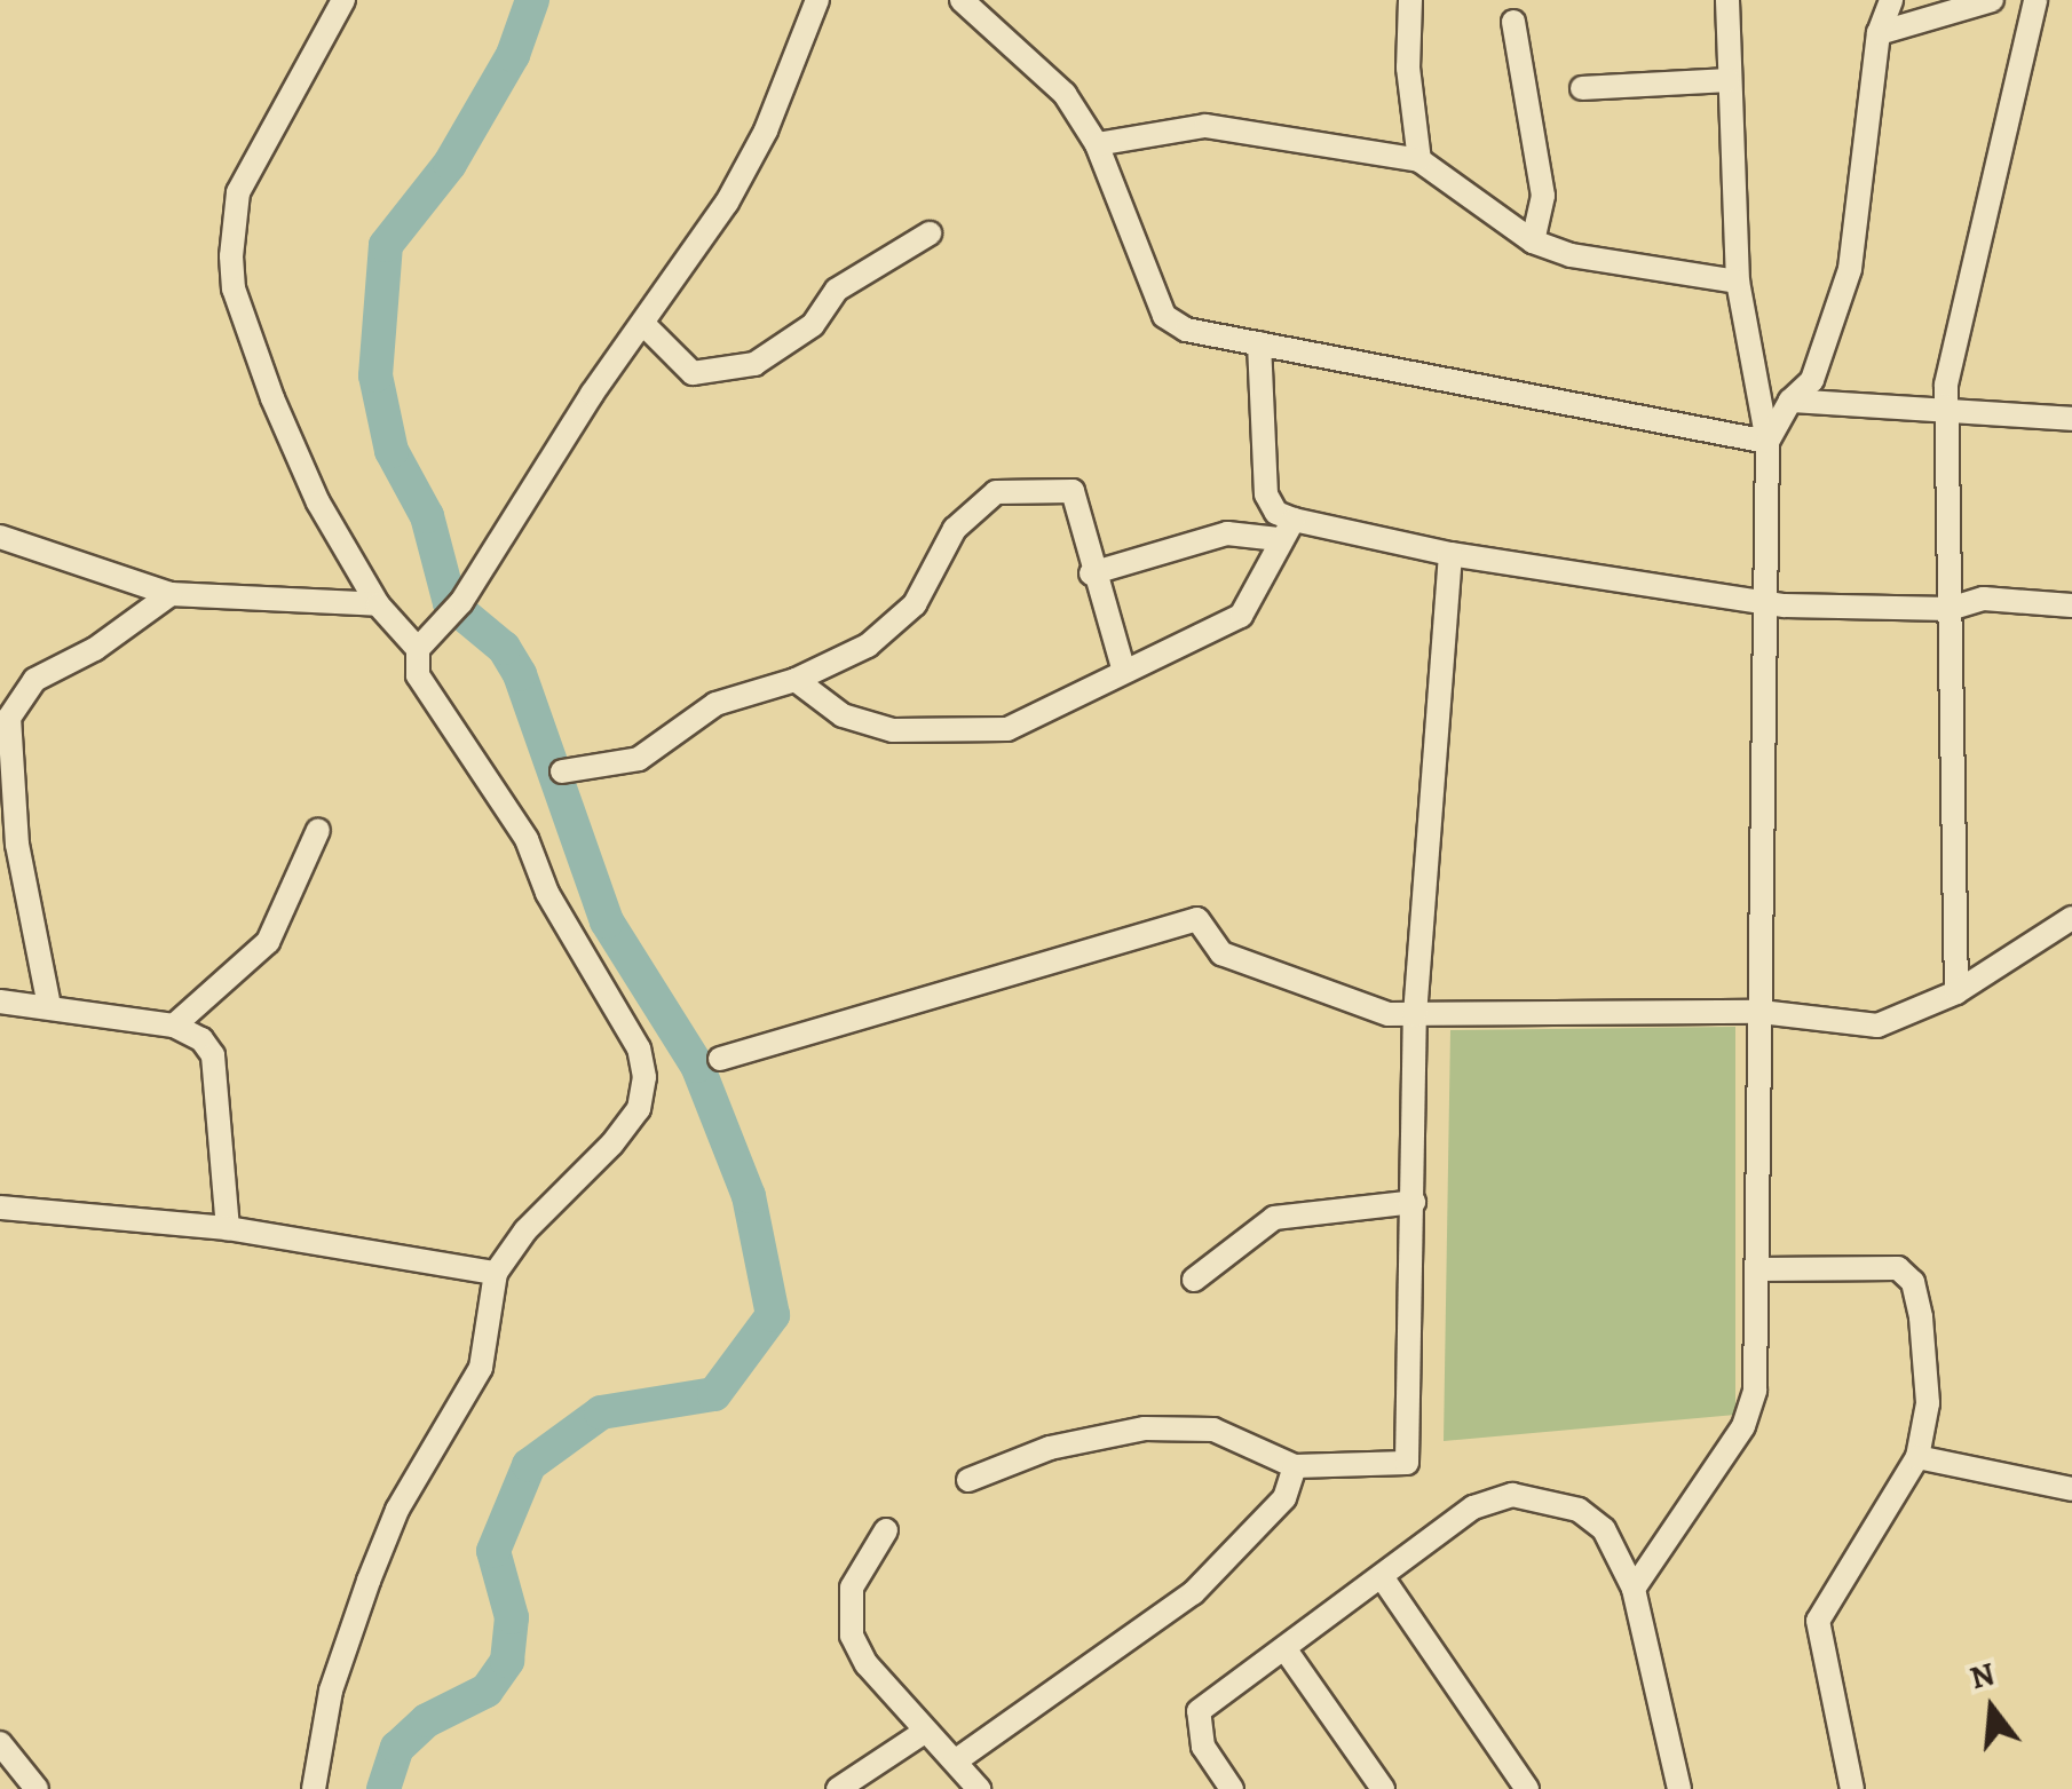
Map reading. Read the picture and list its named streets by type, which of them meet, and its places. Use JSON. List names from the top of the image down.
{
  "north": "top"
}
